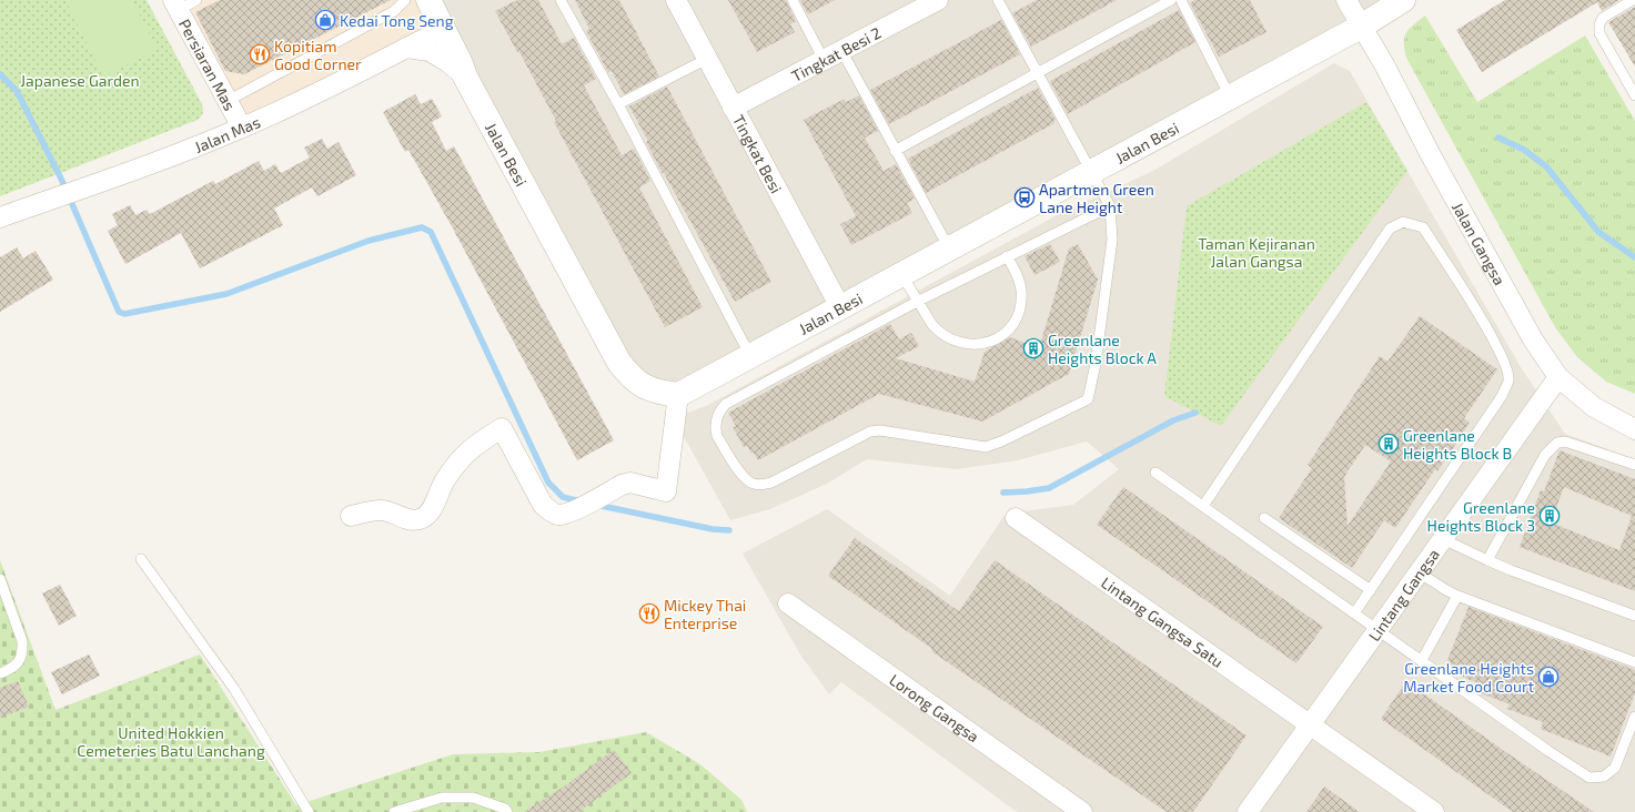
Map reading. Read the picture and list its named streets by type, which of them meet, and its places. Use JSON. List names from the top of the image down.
{
  "streets": {
    "street": [
      "Tingkat Besi 2",
      "Persiaran Mas",
      "Jalan Mas",
      "Jalan Besi",
      "Tingkat Besi",
      "Jalan Gangsa",
      "Lintang Gangsa",
      "Lintang Gangsa Satu",
      "Lorong Gangsa"
    ]
  },
  "crossings": [
    ["Tingkat Besi 2", "Tingkat Besi"],
    ["Persiaran Mas", "Jalan Mas"],
    ["Jalan Mas", "Jalan Besi"],
    ["Jalan Besi", "Tingkat Besi"],
    ["Jalan Besi", "Jalan Gangsa"],
    ["Jalan Gangsa", "Lintang Gangsa"],
    ["Lintang Gangsa", "Lintang Gangsa Satu"]
  ],
  "parks": ["Japanese Garden", "Taman Kejiranan Jalan Gangsa", "United Hokkien Cemeteries Batu Lanchang"],
  "places": {
    "shop": ["Kedai Tong Seng", "Greenlane Heights Market Food Court"],
    "restaurant": ["Kopitiam Good Corner", "Mickey Thai Enterprise"],
    "bus stop": ["Apartmen Green Lane Height"],
    "building": ["Greenlane Heights Block A", "Greenlane Heights Block B", "Greenlane Heights Block 3"]
  }
}
